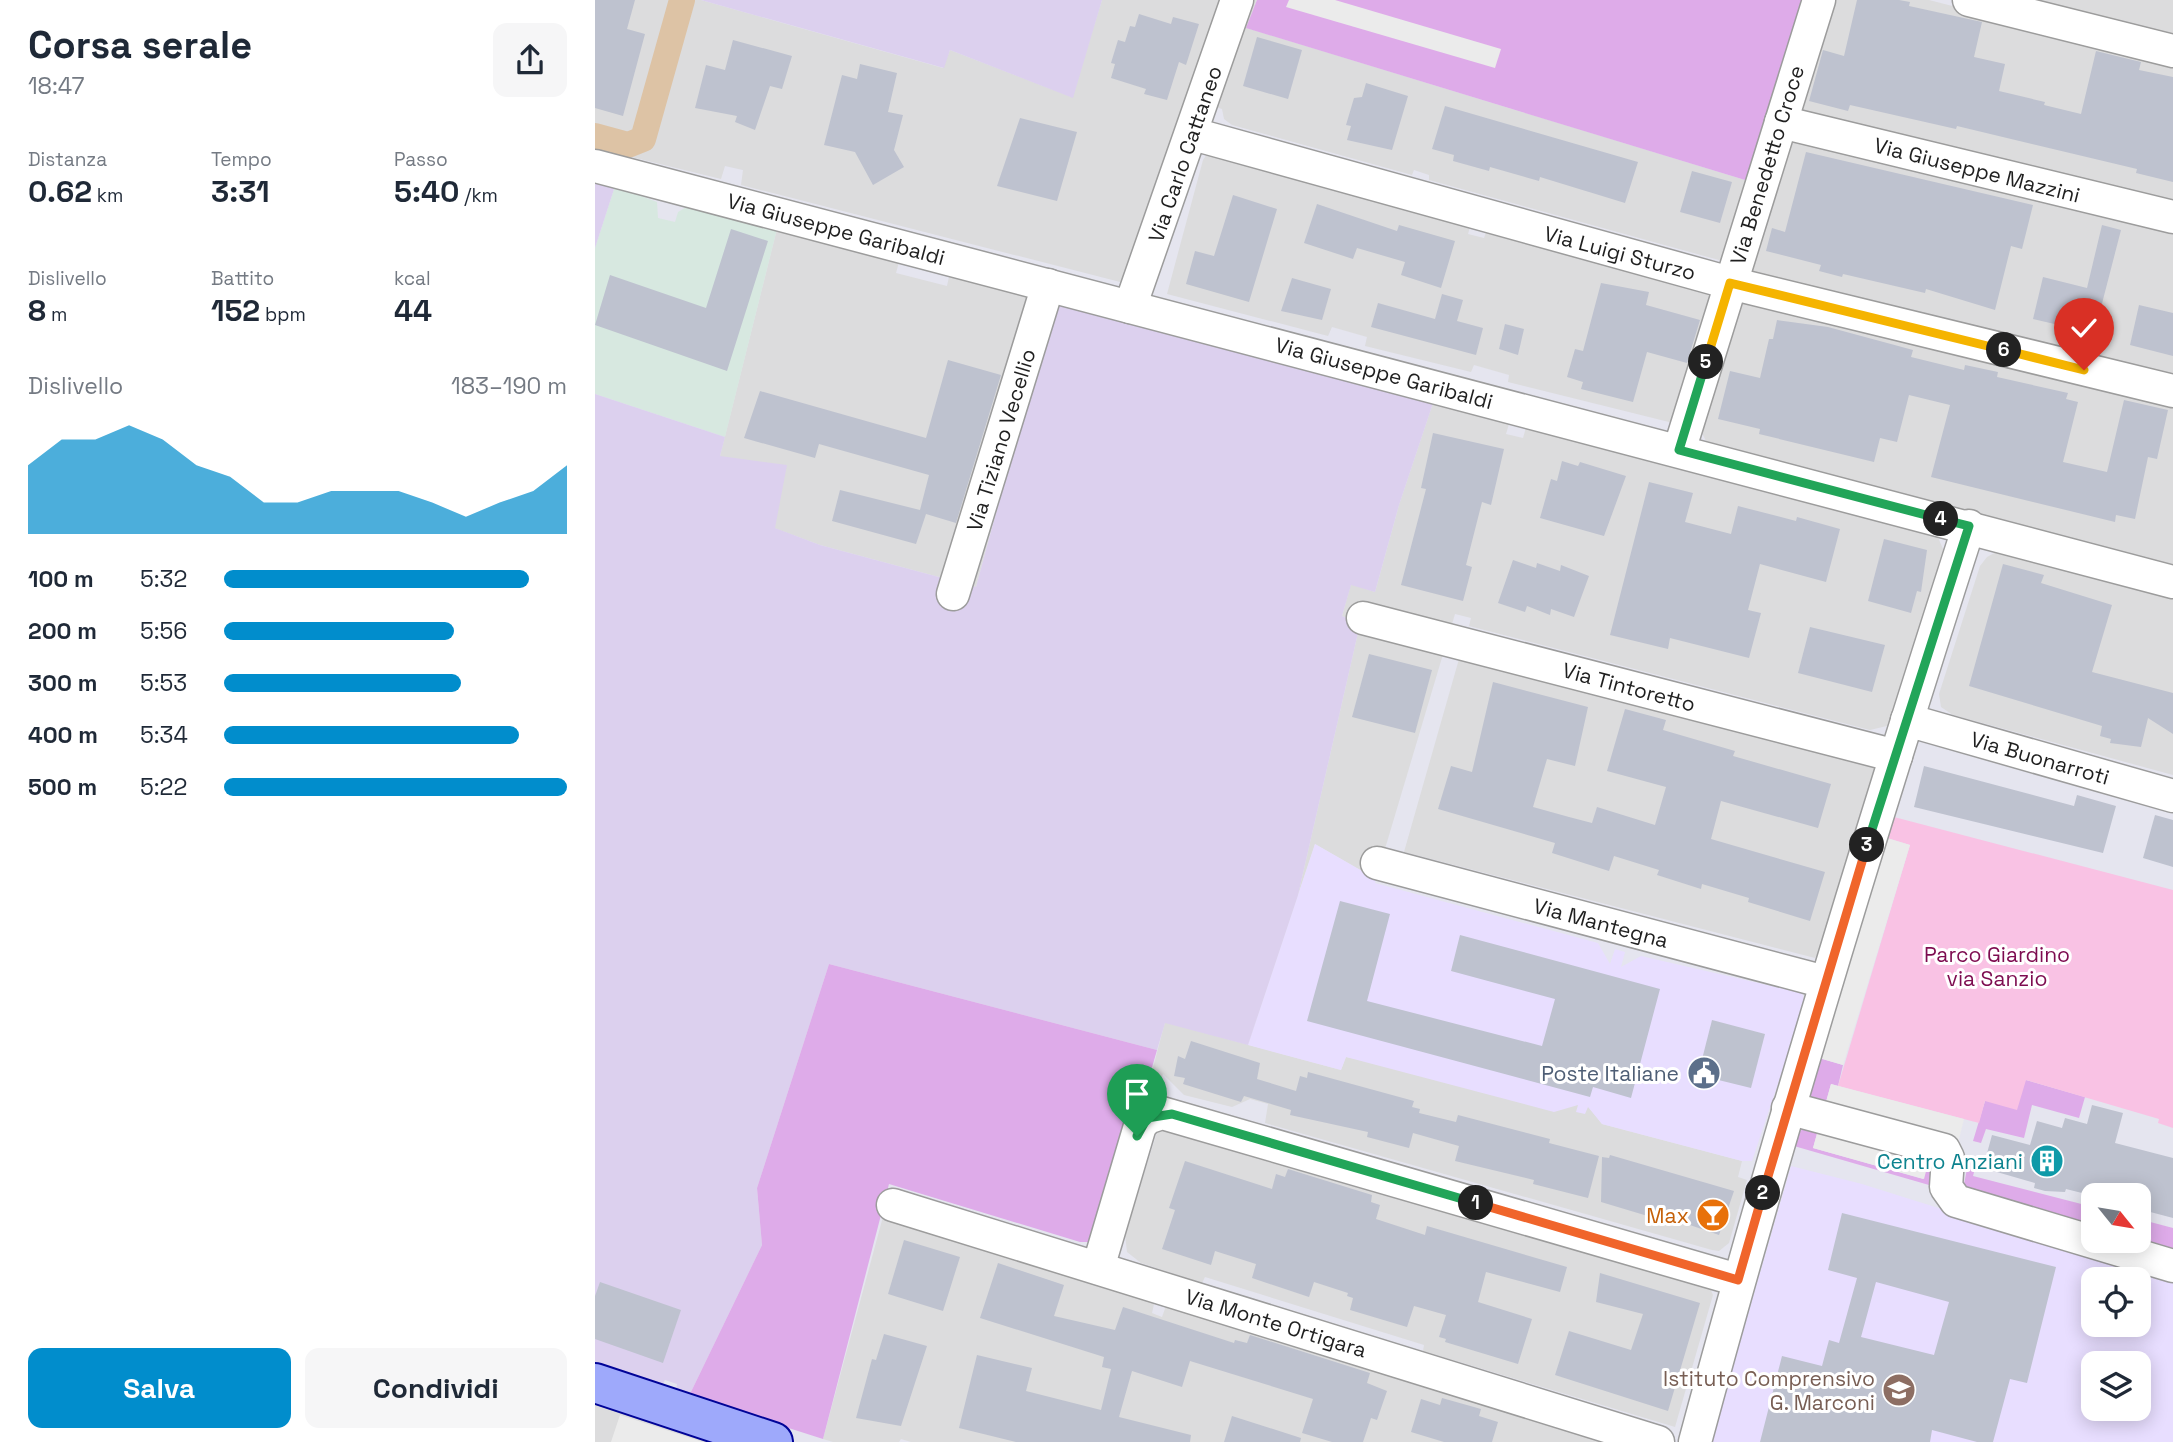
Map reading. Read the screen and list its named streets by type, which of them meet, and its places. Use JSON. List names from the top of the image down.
{
  "streets": {
    "street": [
      "Via Carlo Cattaneo",
      "Via Benedetto Croce",
      "Via Giuseppe Mazzini",
      "Via Giuseppe Garibaldi",
      "Via Luigi Sturzo",
      "Via Tiziano Vecellio",
      "Via Tintoretto",
      "Via Buonarroti",
      "Via Mantegna",
      "Via Monte Ortigara"
    ]
  },
  "crossings": [
    ["Via Carlo Cattaneo", "Via Giuseppe Garibaldi"],
    ["Via Carlo Cattaneo", "Via Luigi Sturzo"],
    ["Via Benedetto Croce", "Via Giuseppe Mazzini"],
    ["Via Benedetto Croce", "Via Giuseppe Garibaldi"],
    ["Via Benedetto Croce", "Via Luigi Sturzo"],
    ["Via Giuseppe Garibaldi", "Via Tiziano Vecellio"]
  ],
  "parks": ["Parco Giardino via Sanzio"],
  "places": {
    "public building": ["Poste Italiane"],
    "building": ["Centro Anziani"],
    "bar": ["Max"],
    "school or university": ["Istituto Comprensivo G. Marconi"]
  },
  "north": "bottom right",
  "page": {
    "heading": ["Corsa serale", "18:47"],
    "stats": [
      ["Distanza", "0.62 km"],
      ["Tempo", "3:31"],
      ["Passo", "5:40 /km"],
      ["Dislivello", "8 m"],
      ["Battito", "152 bpm"],
      ["kcal", "44"]
    ],
    "pins": [
      "6",
      "5",
      "4",
      "3",
      "2",
      "1"
    ],
    "chart": ["Dislivello", "183–190 m"],
    "list": [
      {
        "name": "100 m",
        "note": "5:32"
      },
      {
        "name": "200 m",
        "note": "5:56"
      },
      {
        "name": "300 m",
        "note": "5:53"
      },
      {
        "name": "400 m",
        "note": "5:34"
      },
      {
        "name": "500 m",
        "note": "5:22"
      }
    ],
    "buttons": ["Salva", "Condividi"]
  }
}
